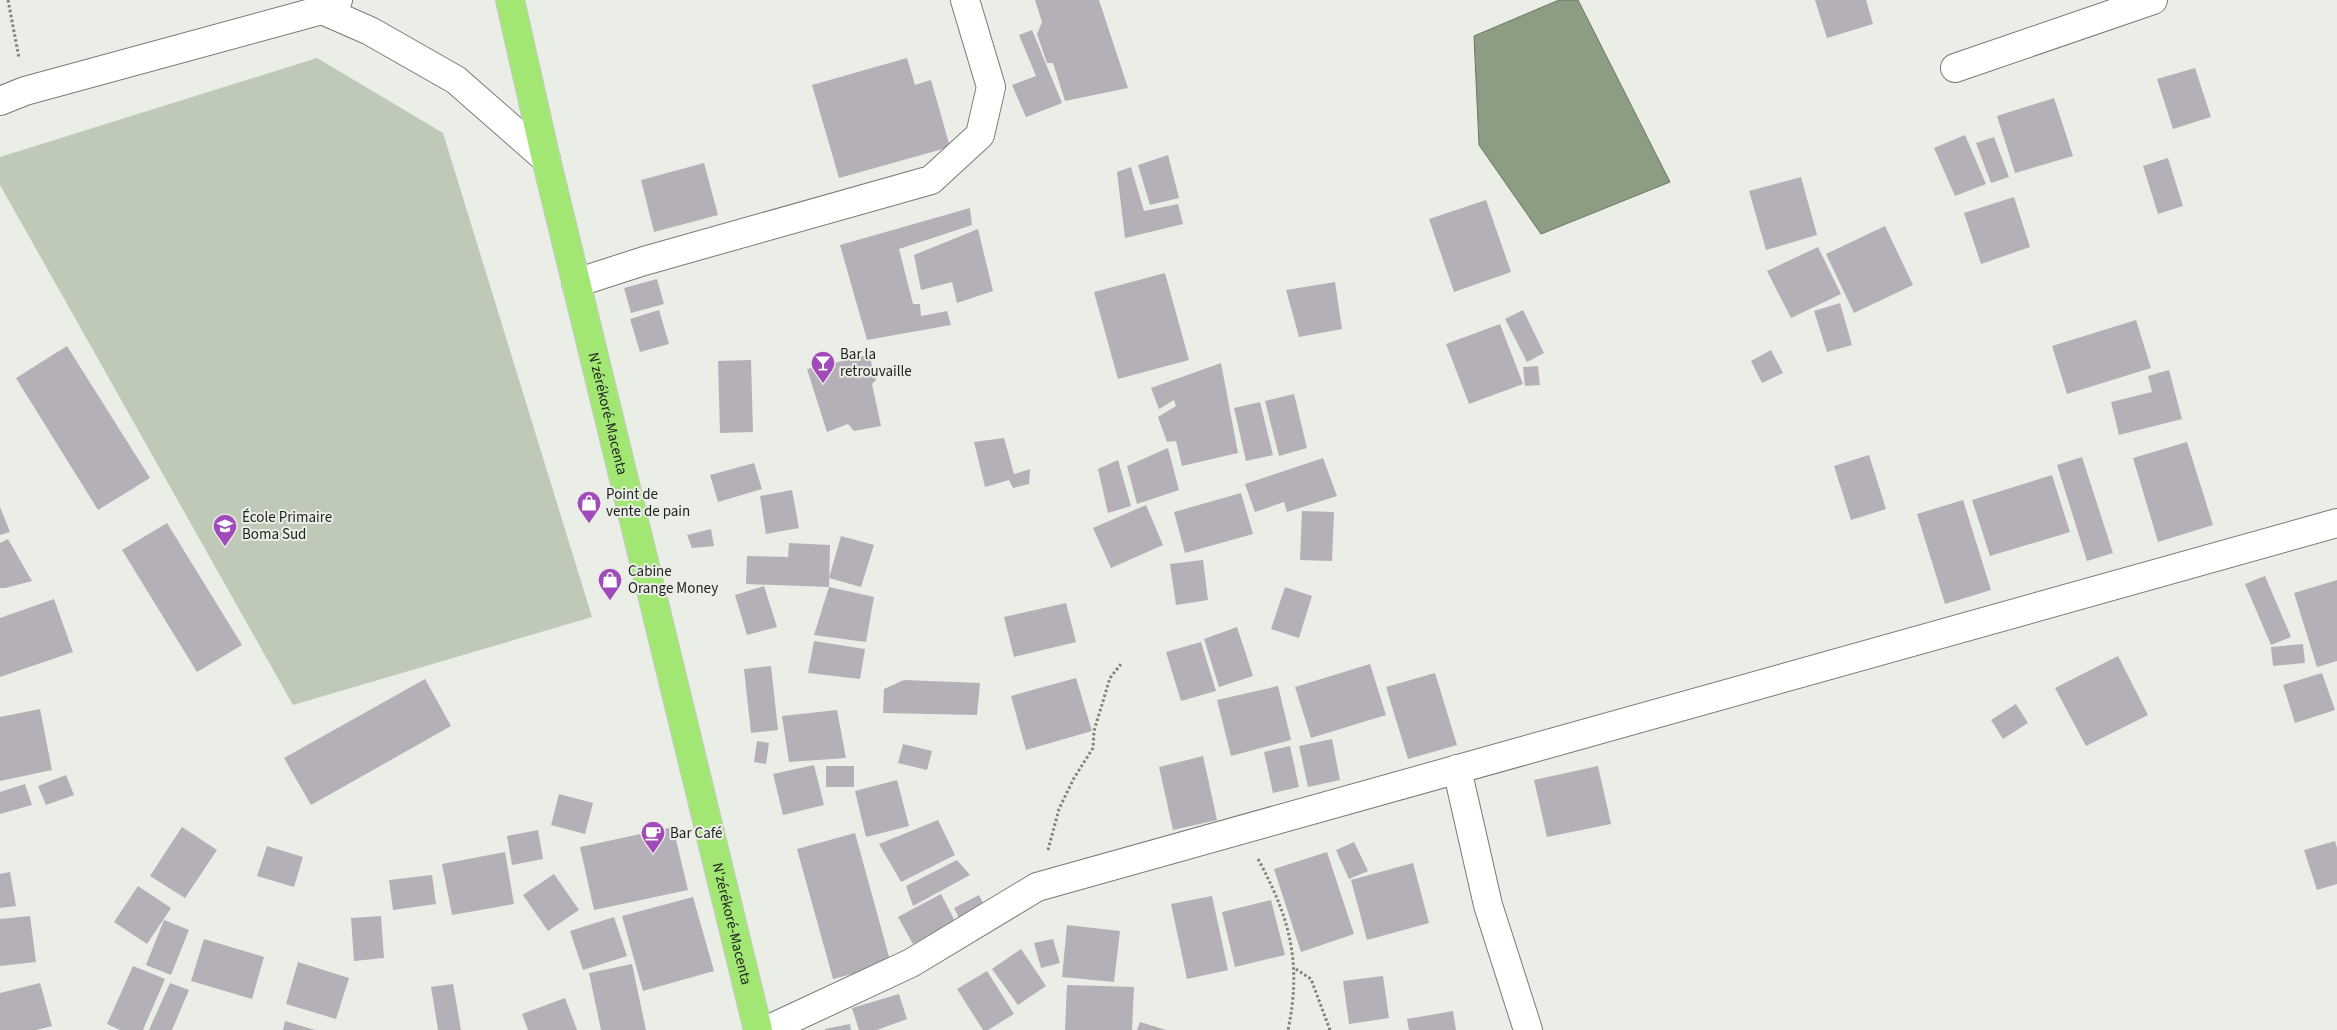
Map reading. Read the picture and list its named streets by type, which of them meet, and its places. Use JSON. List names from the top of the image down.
{
  "streets": {
    "highway": ["N'zérékoré-Macenta"]
  },
  "places": {
    "bar": ["Bar la retrouvaille"],
    "shop": ["Point de vente de pain", "Cabine Orange Money"],
    "school or university": ["École Primaire Boma Sud"],
    "cafe": ["Bar Café"]
  }
}
